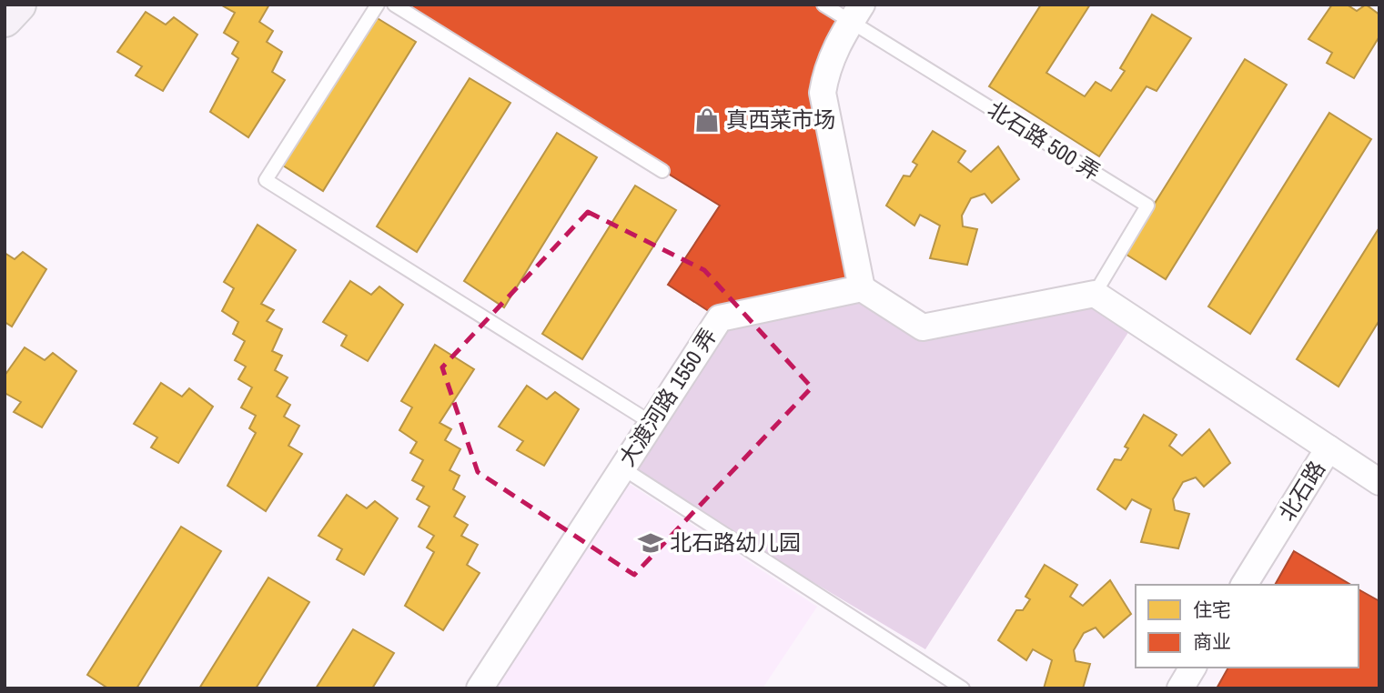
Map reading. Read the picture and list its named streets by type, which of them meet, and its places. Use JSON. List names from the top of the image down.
{
  "streets": {
    "street": ["大渡河路 1550 弄", "北石路"],
    "lane": ["北石路 500 弄"]
  },
  "places": {
    "shop": ["真西菜市场"],
    "school or university": ["北石路幼儿园"]
  },
  "legend": ["住宅", "商业"]
}
